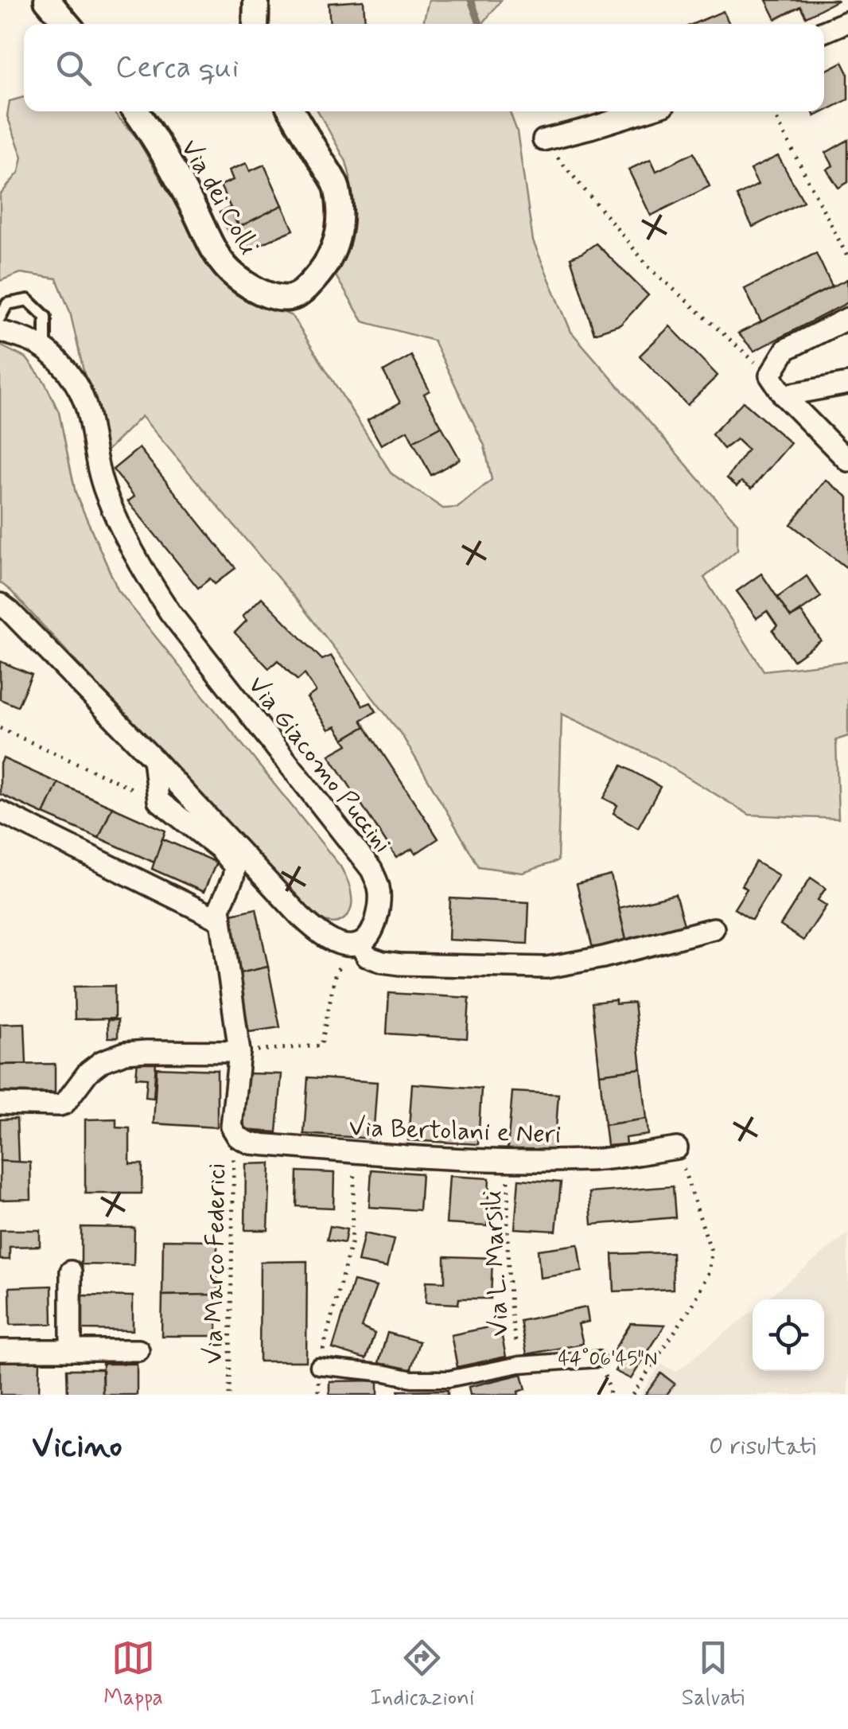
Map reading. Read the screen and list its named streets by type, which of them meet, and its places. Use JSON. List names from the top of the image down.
{
  "streets": {
    "street": ["Via dei Colli", "Via Giacomo Puccini", "Via Bertolani e Neri"],
    "path": ["Via Marco Federici", "Via L. Marsili"]
  },
  "crossings": [
    ["Via Bertolani e Neri", "Via Marco Federici"],
    ["Via Bertolani e Neri", "Via L. Marsili"]
  ],
  "page": {
    "search": "Cerca qui",
    "heading": ["Vicino", "0 risultati"],
    "nav": ["Mappa", "Indicazioni", "Salvati"]
  },
  "coordinates": ["44°06'45\"N"]
}
